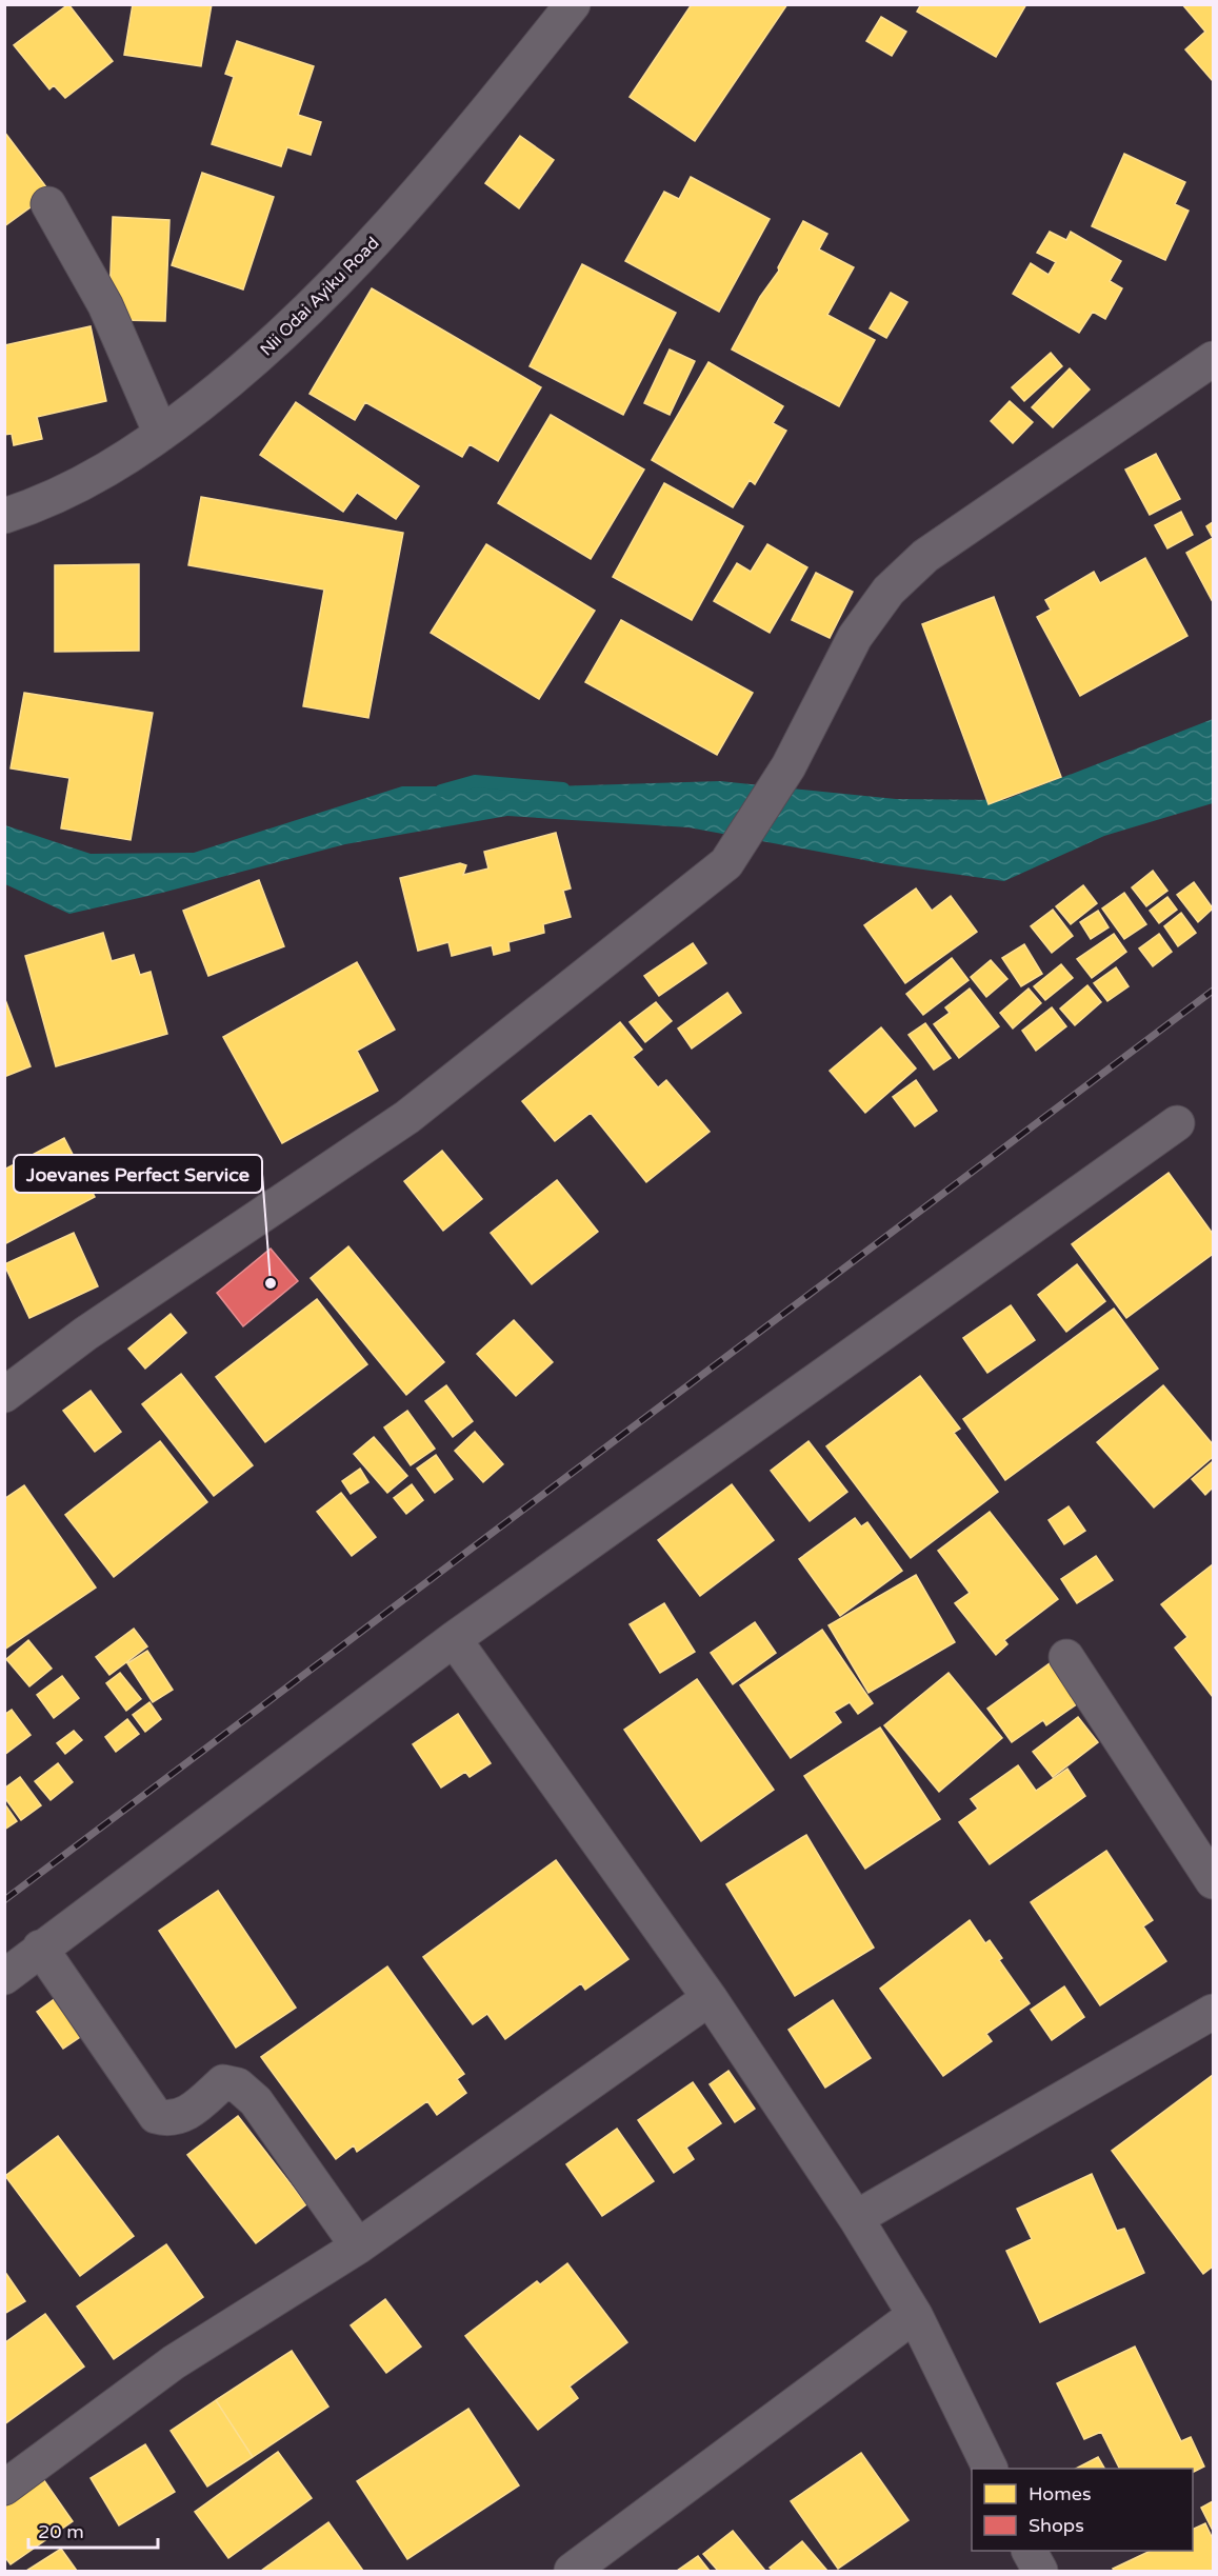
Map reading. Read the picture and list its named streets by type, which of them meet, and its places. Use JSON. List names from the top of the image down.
{
  "streets": {
    "street": ["Nii Odai Ayiku Road"]
  },
  "places": ["Joevanes Perfect Service"],
  "legend": ["Homes", "Shops"],
  "scale_bar": "20 m"
}
